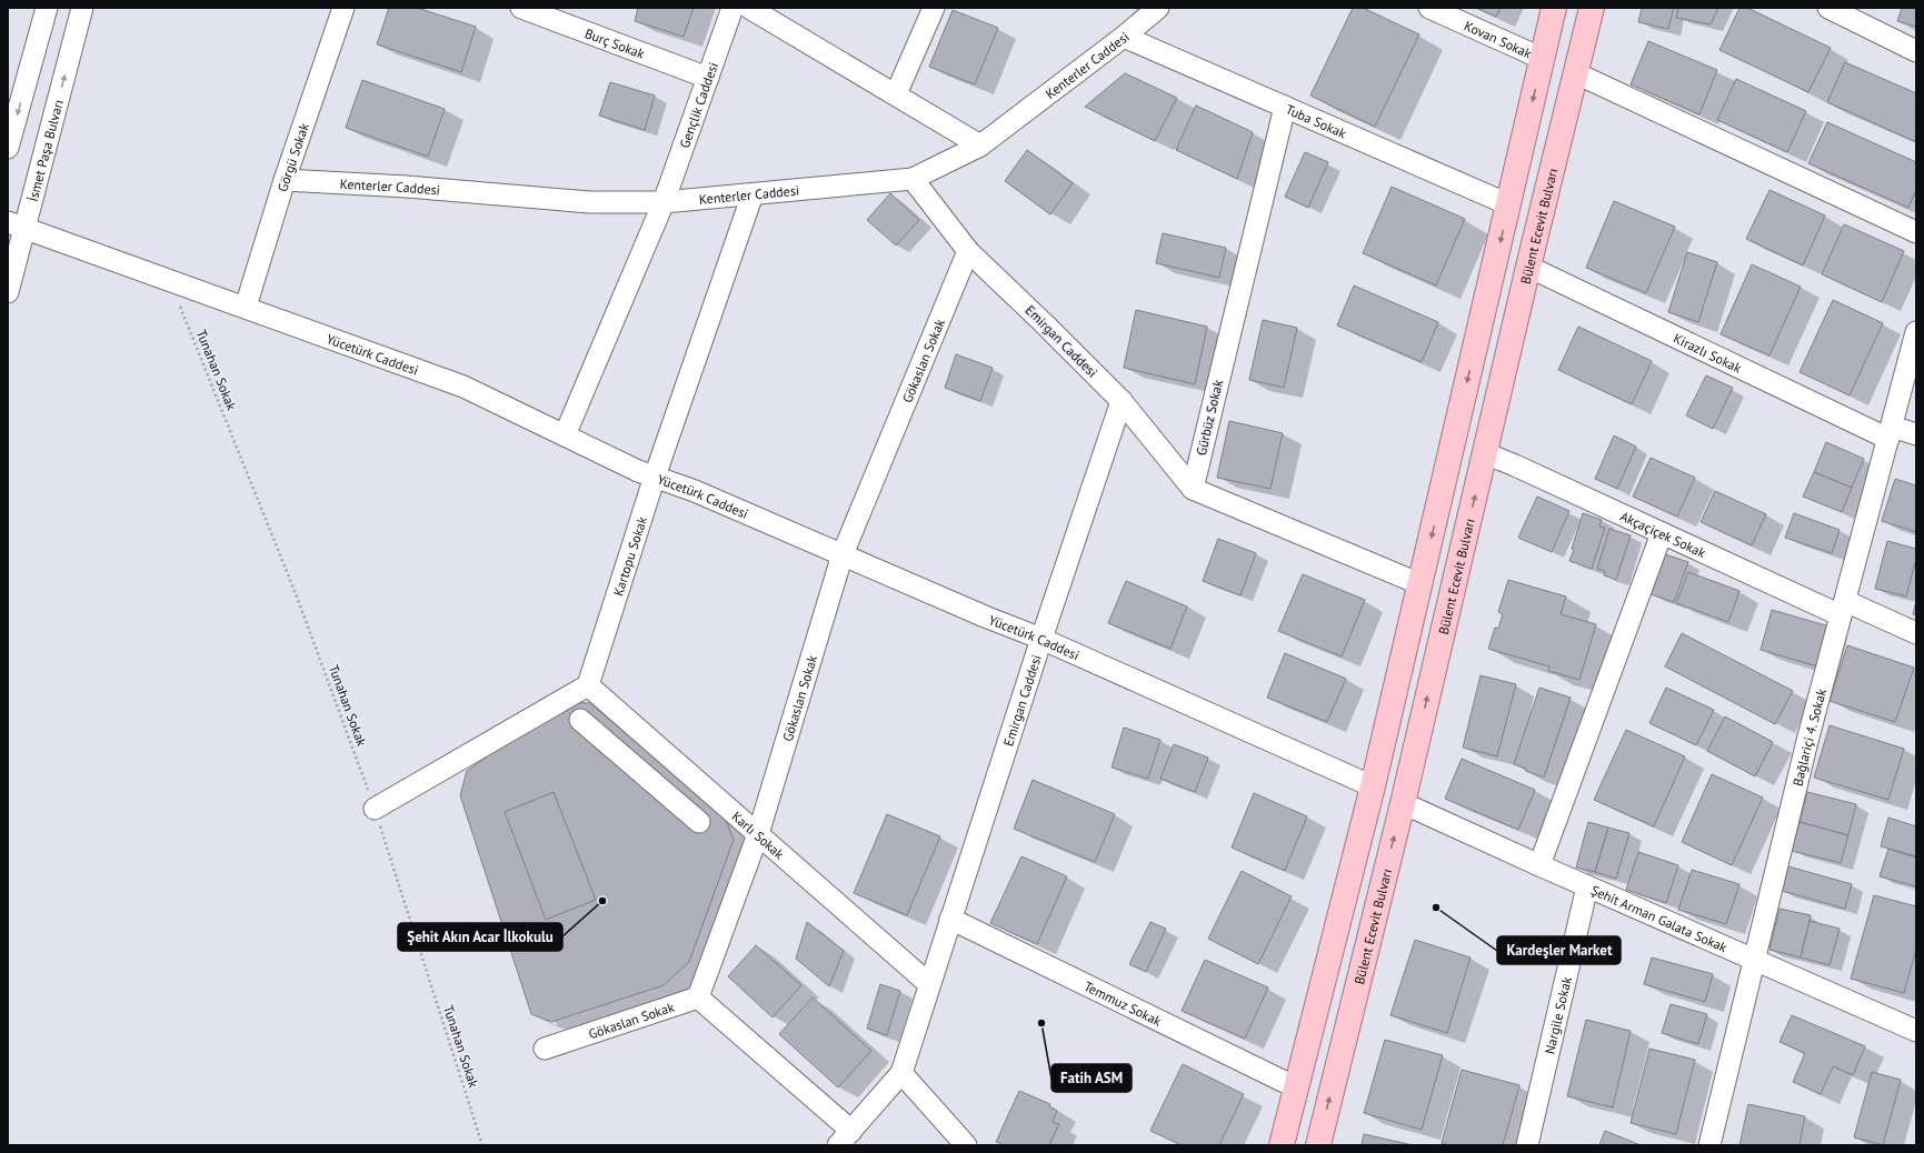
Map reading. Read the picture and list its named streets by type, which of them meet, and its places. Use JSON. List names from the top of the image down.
{
  "streets": {
    "main road": ["Bülent Ecevit Bulvarı"],
    "street": [
      "Kovan Sokak",
      "Burç Sokak",
      "Kenterler Caddesi",
      "Gençlik Caddesi",
      "Tuba Sokak",
      "İsmet Paşa Bulvarı",
      "Görgü Sokak",
      "Emirgan Caddesi",
      "Yücetürk Caddesi",
      "Kirazlı Sokak",
      "Gökaslan Sokak",
      "Gürbüz Sokak",
      "Akçaçiçek Sokak",
      "Kartopu Sokak",
      "Bağlariçi 4. Sokak",
      "Karlı Sokak",
      "Şehit Arman Galata Sokak",
      "Temmuz Sokak",
      "Nargile Sokak"
    ],
    "path": ["Tunahan Sokak"]
  },
  "crossings": [
    ["Burç Sokak", "Gençlik Caddesi"],
    ["Kenterler Caddesi", "Gençlik Caddesi"],
    ["Kenterler Caddesi", "Tuba Sokak"],
    ["Kenterler Caddesi", "Görgü Sokak"],
    ["Kenterler Caddesi", "Emirgan Caddesi"],
    ["Kenterler Caddesi", "Kartopu Sokak"],
    ["Gençlik Caddesi", "Yücetürk Caddesi"],
    ["Tuba Sokak", "Gürbüz Sokak"],
    ["İsmet Paşa Bulvarı", "Yücetürk Caddesi"],
    ["Görgü Sokak", "Yücetürk Caddesi"],
    ["Bülent Ecevit Bulvarı", "Kirazlı Sokak"],
    ["Bülent Ecevit Bulvarı", "Akçaçiçek Sokak"],
    ["Bülent Ecevit Bulvarı", "Şehit Arman Galata Sokak"],
    ["Emirgan Caddesi", "Yücetürk Caddesi"],
    ["Emirgan Caddesi", "Gökaslan Sokak"],
    ["Emirgan Caddesi", "Karlı Sokak"],
    ["Emirgan Caddesi", "Temmuz Sokak"],
    ["Yücetürk Caddesi", "Gökaslan Sokak"],
    ["Yücetürk Caddesi", "Tunahan Sokak"],
    ["Yücetürk Caddesi", "Kartopu Sokak"],
    ["Kirazlı Sokak", "Bağlariçi 4. Sokak"],
    ["Gökaslan Sokak", "Karlı Sokak"],
    ["Akçaçiçek Sokak", "Bağlariçi 4. Sokak"],
    ["Kartopu Sokak", "Karlı Sokak"],
    ["Bağlariçi 4. Sokak", "Şehit Arman Galata Sokak"],
    ["Şehit Arman Galata Sokak", "Nargile Sokak"]
  ],
  "places": ["Şehit Akın Acar İlkokulu", "Kardeşler Market", "Fatih ASM"]
}
